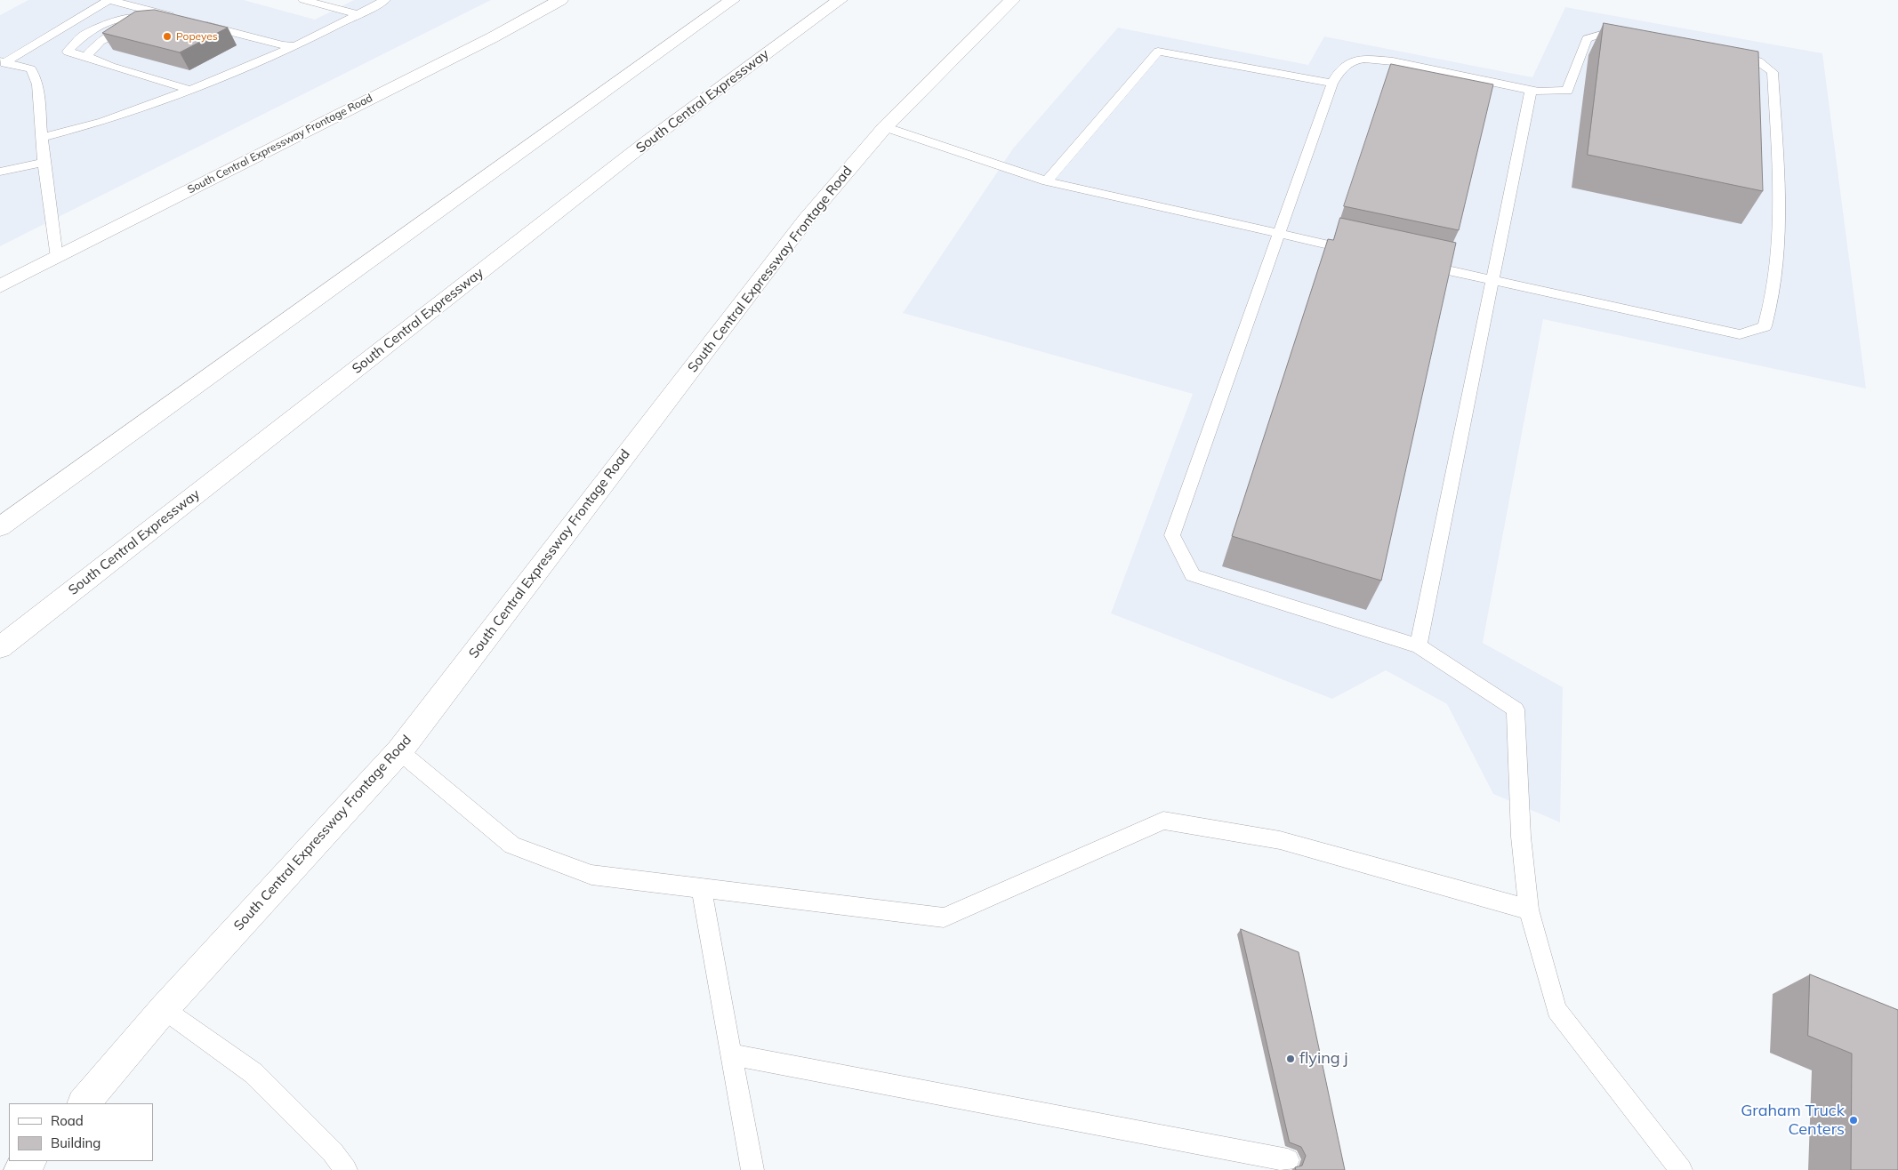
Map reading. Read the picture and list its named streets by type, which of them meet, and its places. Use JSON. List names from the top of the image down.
{
  "streets": {
    "main road": ["South Central Expressway", "South Central Expressway Frontage Road"]
  },
  "places": ["Popeyes", "flying j", "Graham Truck Centers"],
  "legend": ["Road", "Building"]
}
